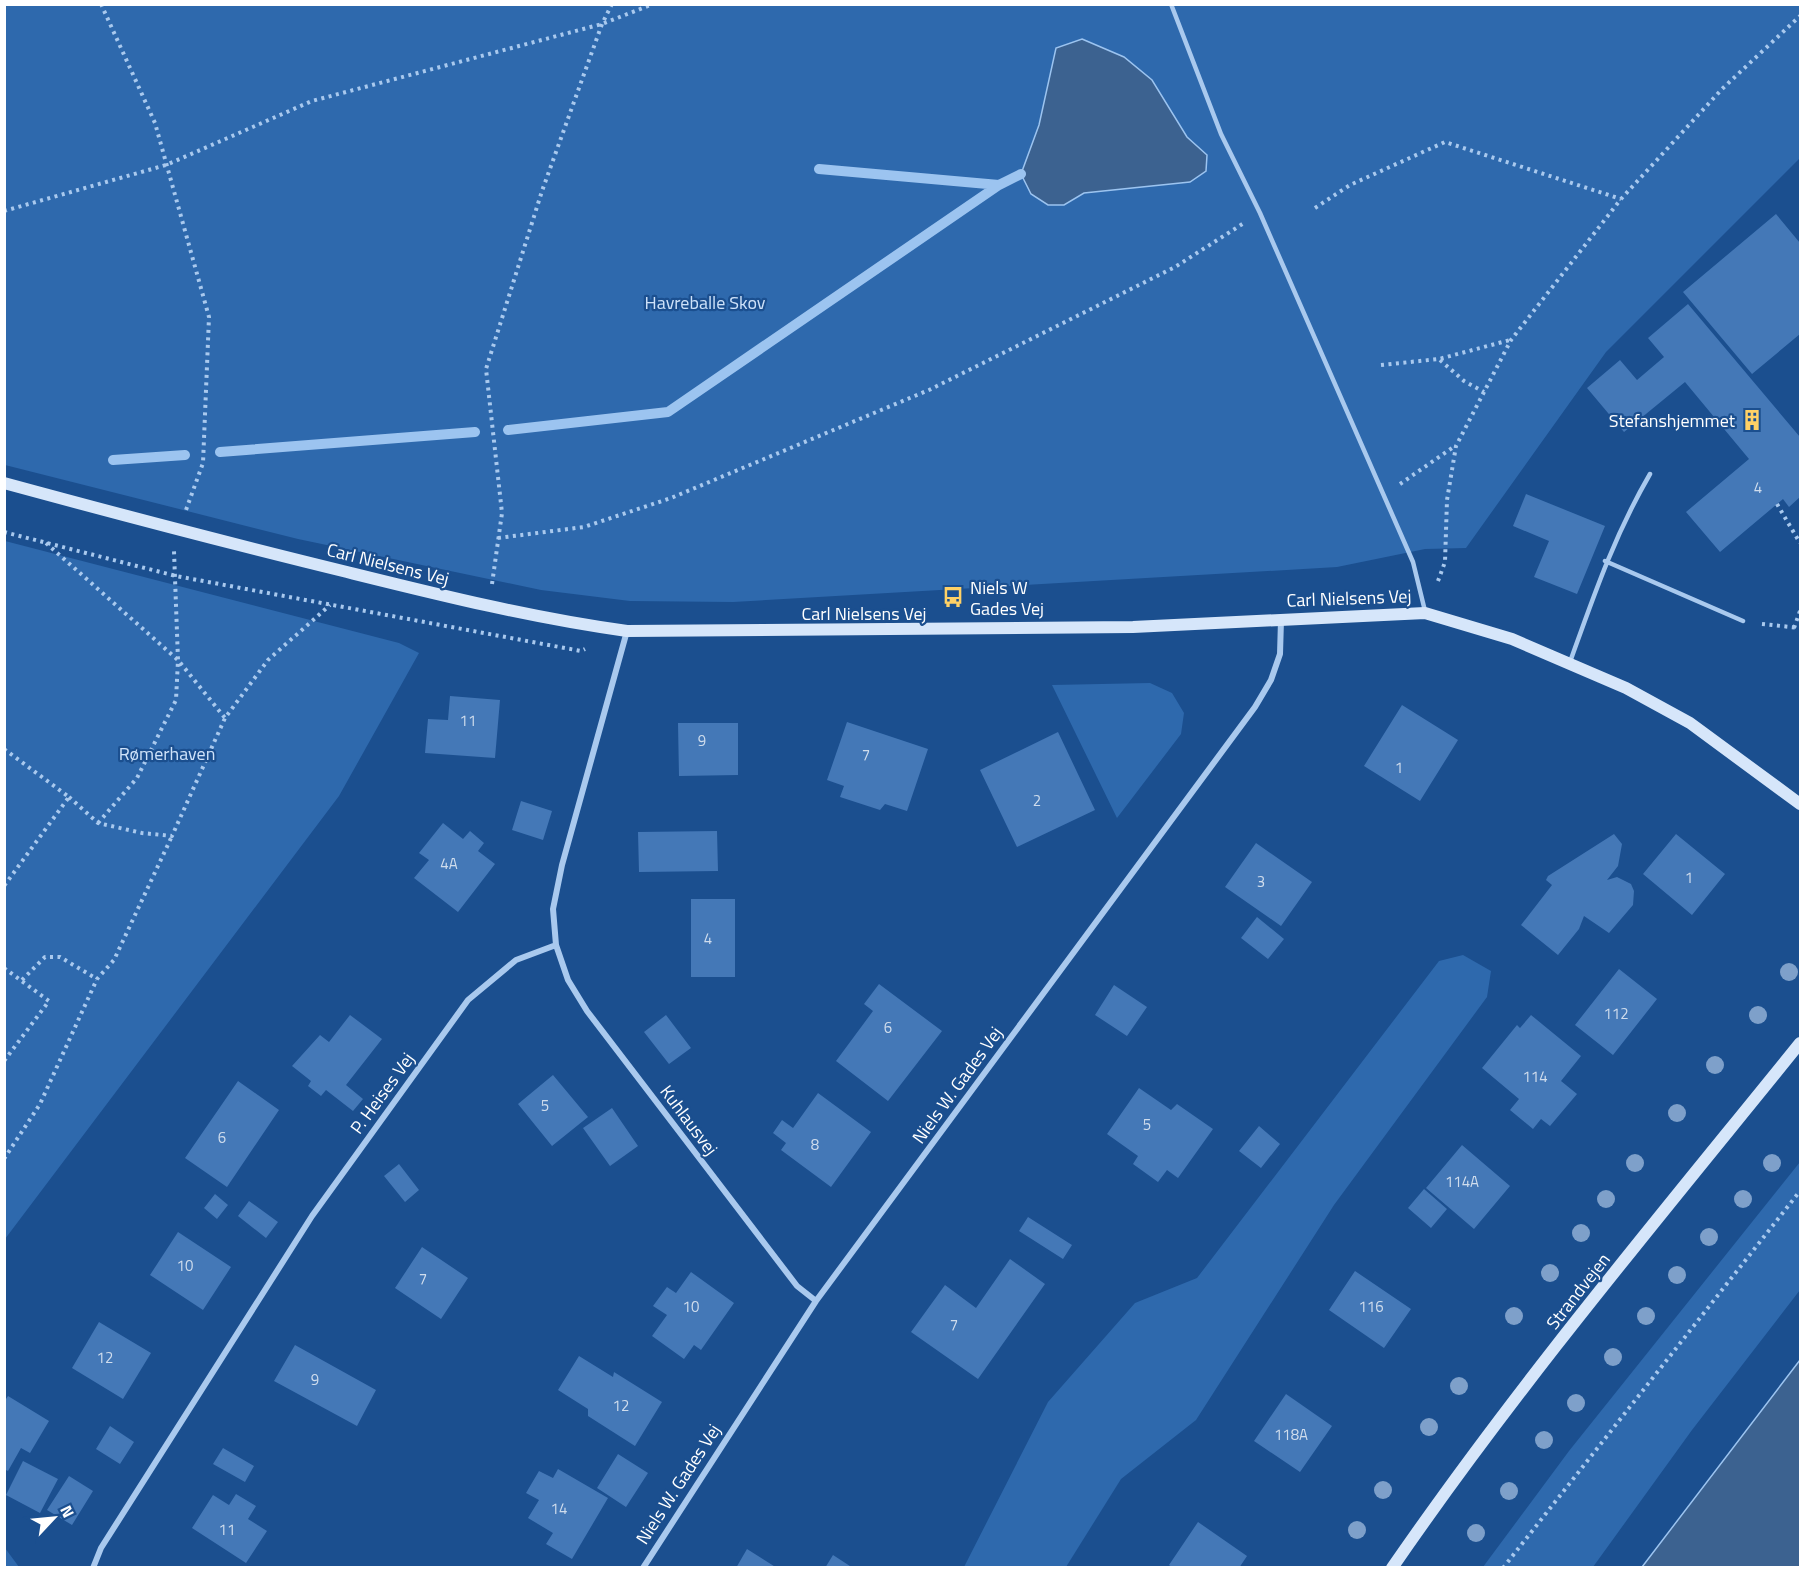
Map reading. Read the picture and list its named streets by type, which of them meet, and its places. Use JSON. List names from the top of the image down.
{
  "streets": {
    "street": [
      "Carl Nielsens Vej",
      "Niels W. Gades Vej",
      "P. Heises Vej",
      "Kuhlausvej",
      "Strandvejen"
    ]
  },
  "crossings": [
    ["Carl Nielsens Vej", "Niels W. Gades Vej"],
    ["Niels W. Gades Vej", "Kuhlausvej"],
    ["P. Heises Vej", "Kuhlausvej"]
  ],
  "parks": ["Havreballe Skov", "Rømerhaven"],
  "places": {
    "building": ["Stefanshjemmet"],
    "bus stop": ["Niels W Gades Vej"]
  },
  "house_numbers": [
    "4",
    "11",
    "9",
    "7",
    "1",
    "2",
    "4A",
    "1",
    "3",
    "4",
    "112",
    "6",
    "114",
    "5",
    "5",
    "6",
    "8",
    "114A",
    "10",
    "7",
    "10",
    "116",
    "7",
    "12",
    "9",
    "12",
    "118A",
    "14",
    "11"
  ],
  "north": "top right"
}
